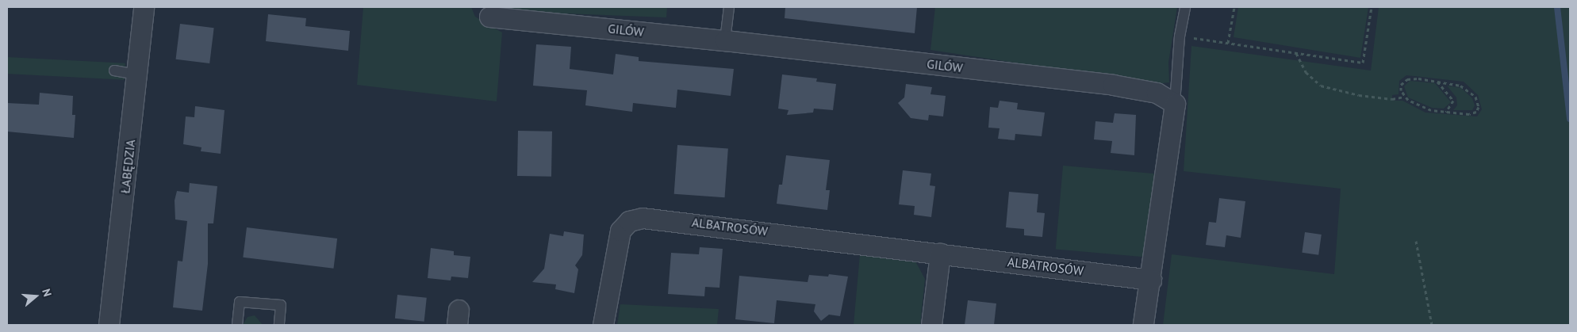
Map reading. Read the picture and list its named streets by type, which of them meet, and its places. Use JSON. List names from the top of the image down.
{
  "streets": {
    "street": ["GILÓW", "ŁABĘDZIA", "ALBATROSÓW"]
  },
  "north": "right"
}
